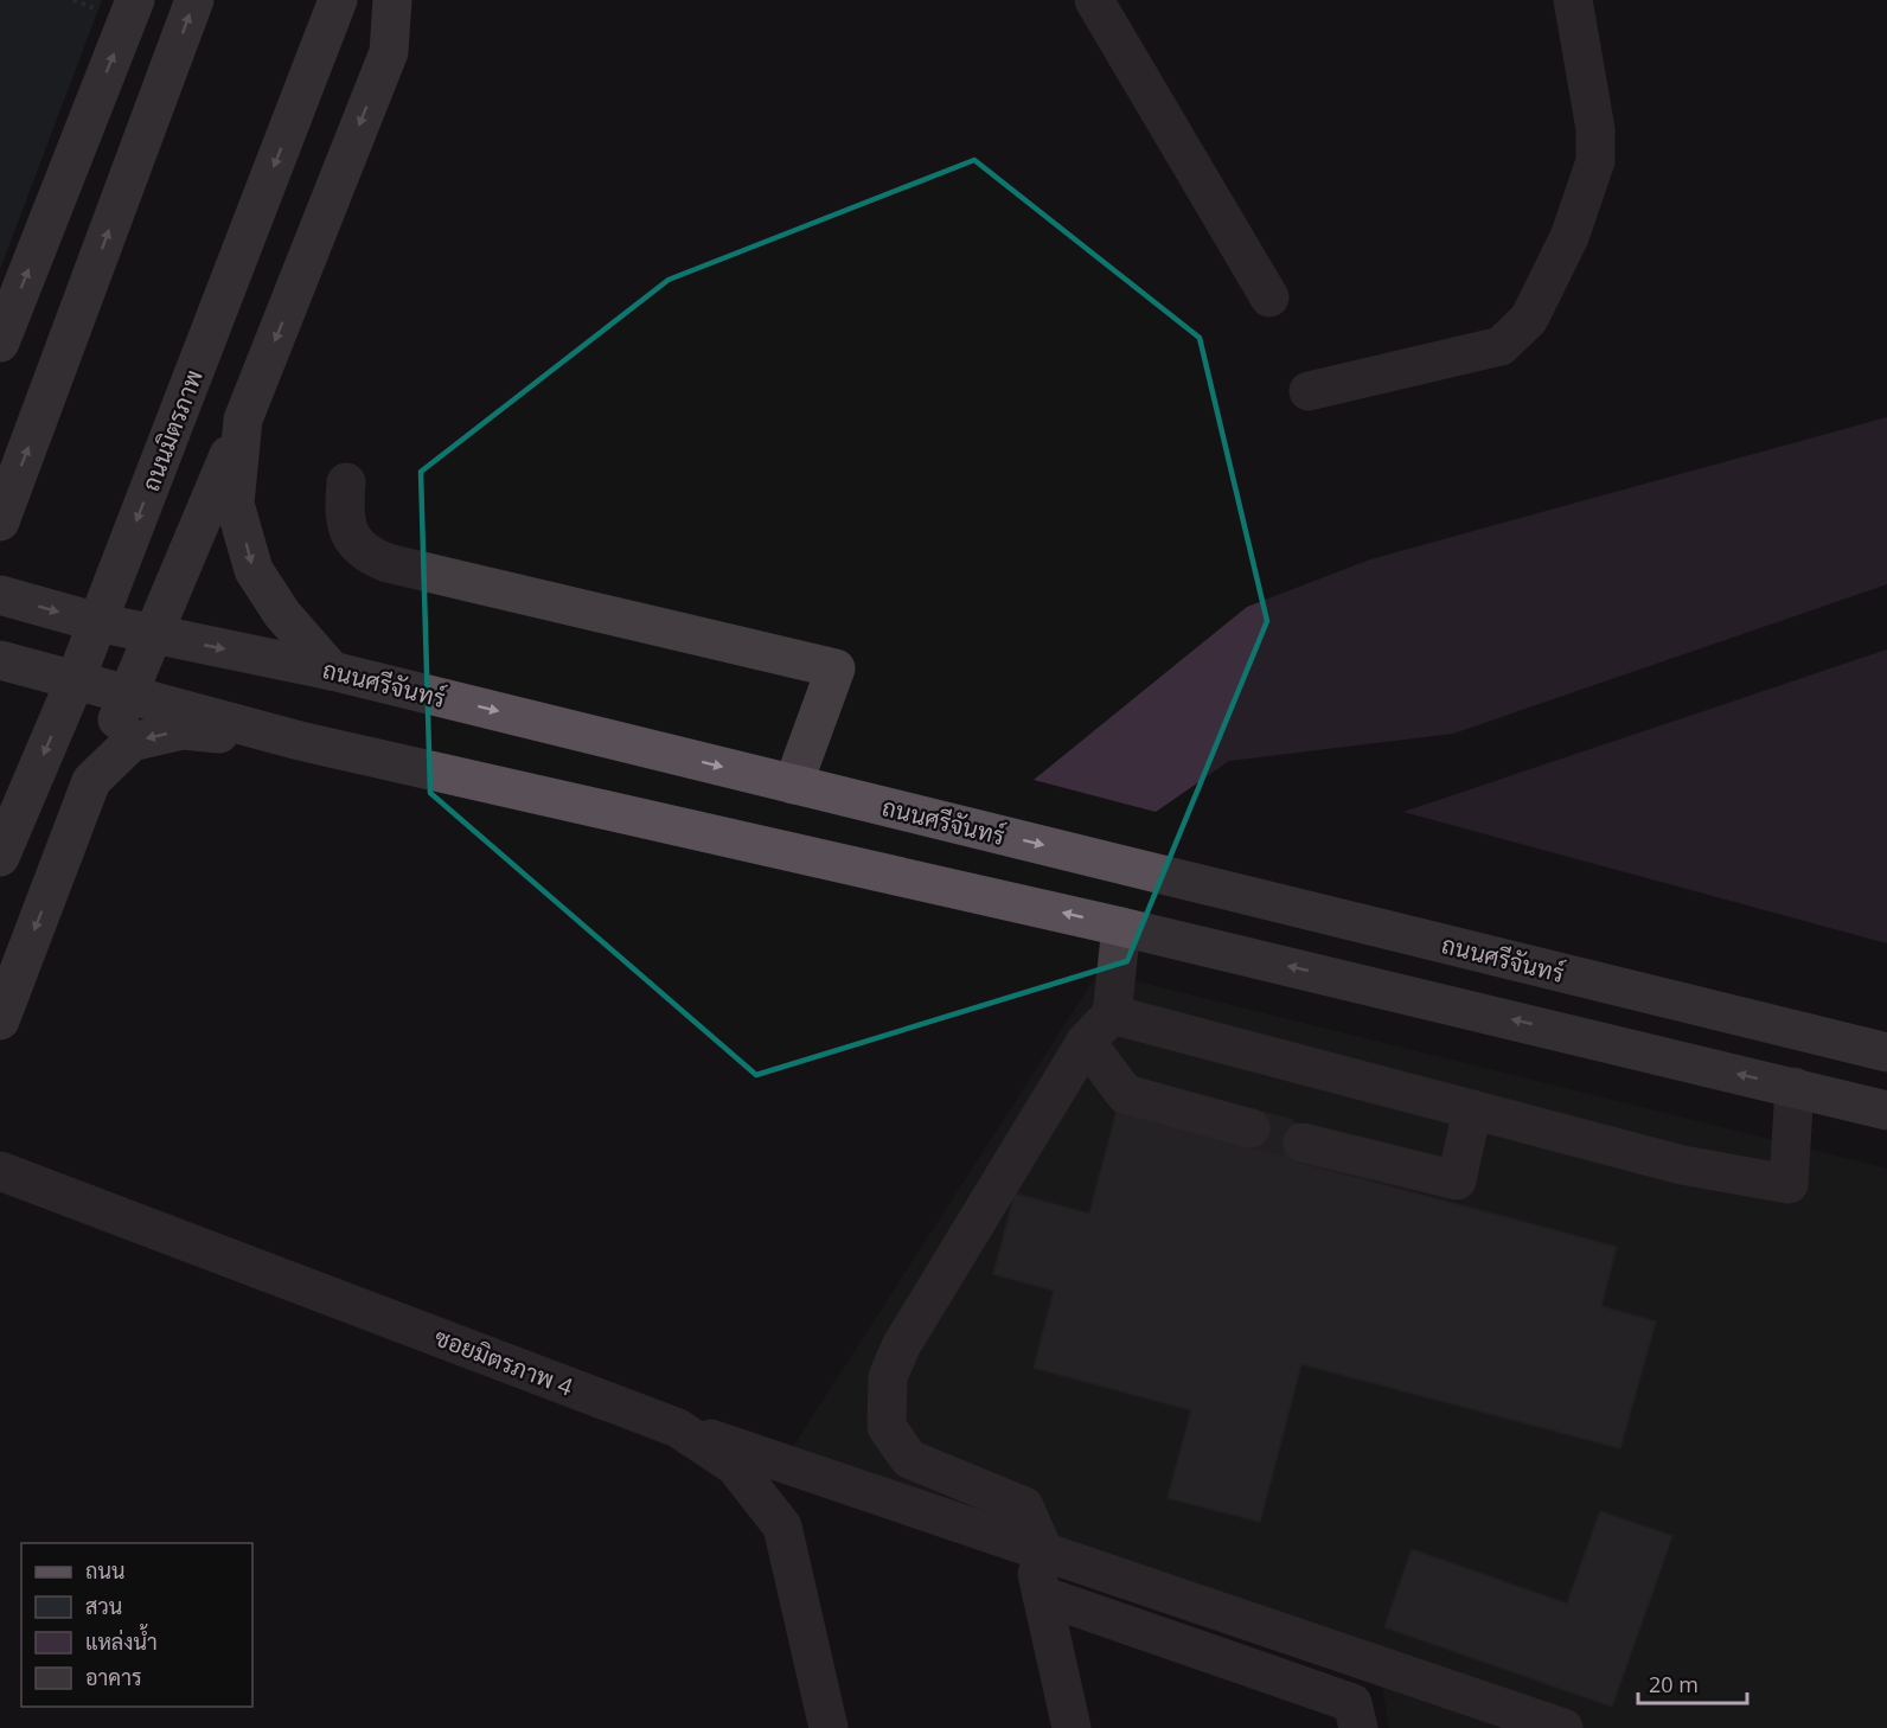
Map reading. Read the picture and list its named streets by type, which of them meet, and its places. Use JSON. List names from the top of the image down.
{
  "streets": {
    "main road": ["ถนนมิตรภาพ", "ถนนศรีจันทร์"],
    "street": ["ซอยมิตรภาพ 4"]
  },
  "crossings": [
    ["ถนนมิตรภาพ", "ถนนศรีจันทร์"]
  ],
  "legend": [
    "ถนน",
    "สวน",
    "แหล่งน้ำ",
    "อาคาร"
  ],
  "scale_bar": "20 m"
}
